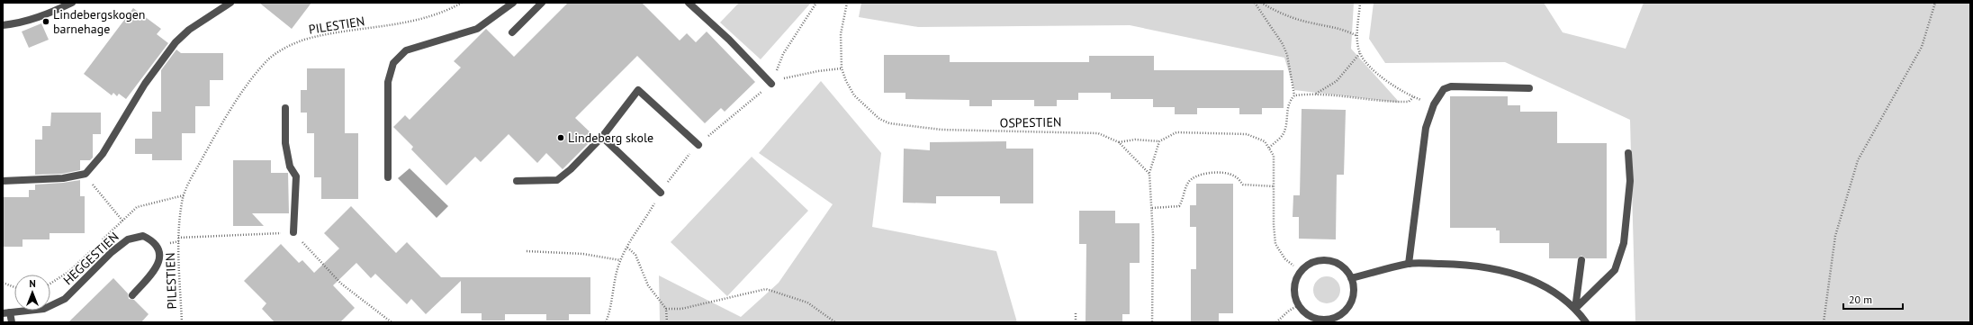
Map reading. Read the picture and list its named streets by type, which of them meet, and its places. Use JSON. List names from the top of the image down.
{
  "streets": {
    "street": ["HEGGESTIEN"],
    "path": ["PILESTIEN", "OSPESTIEN"]
  },
  "places": ["Lindebergskogen barnehage", "Lindeberg skole"],
  "scale_bar": "20 m",
  "north": "top"
}
